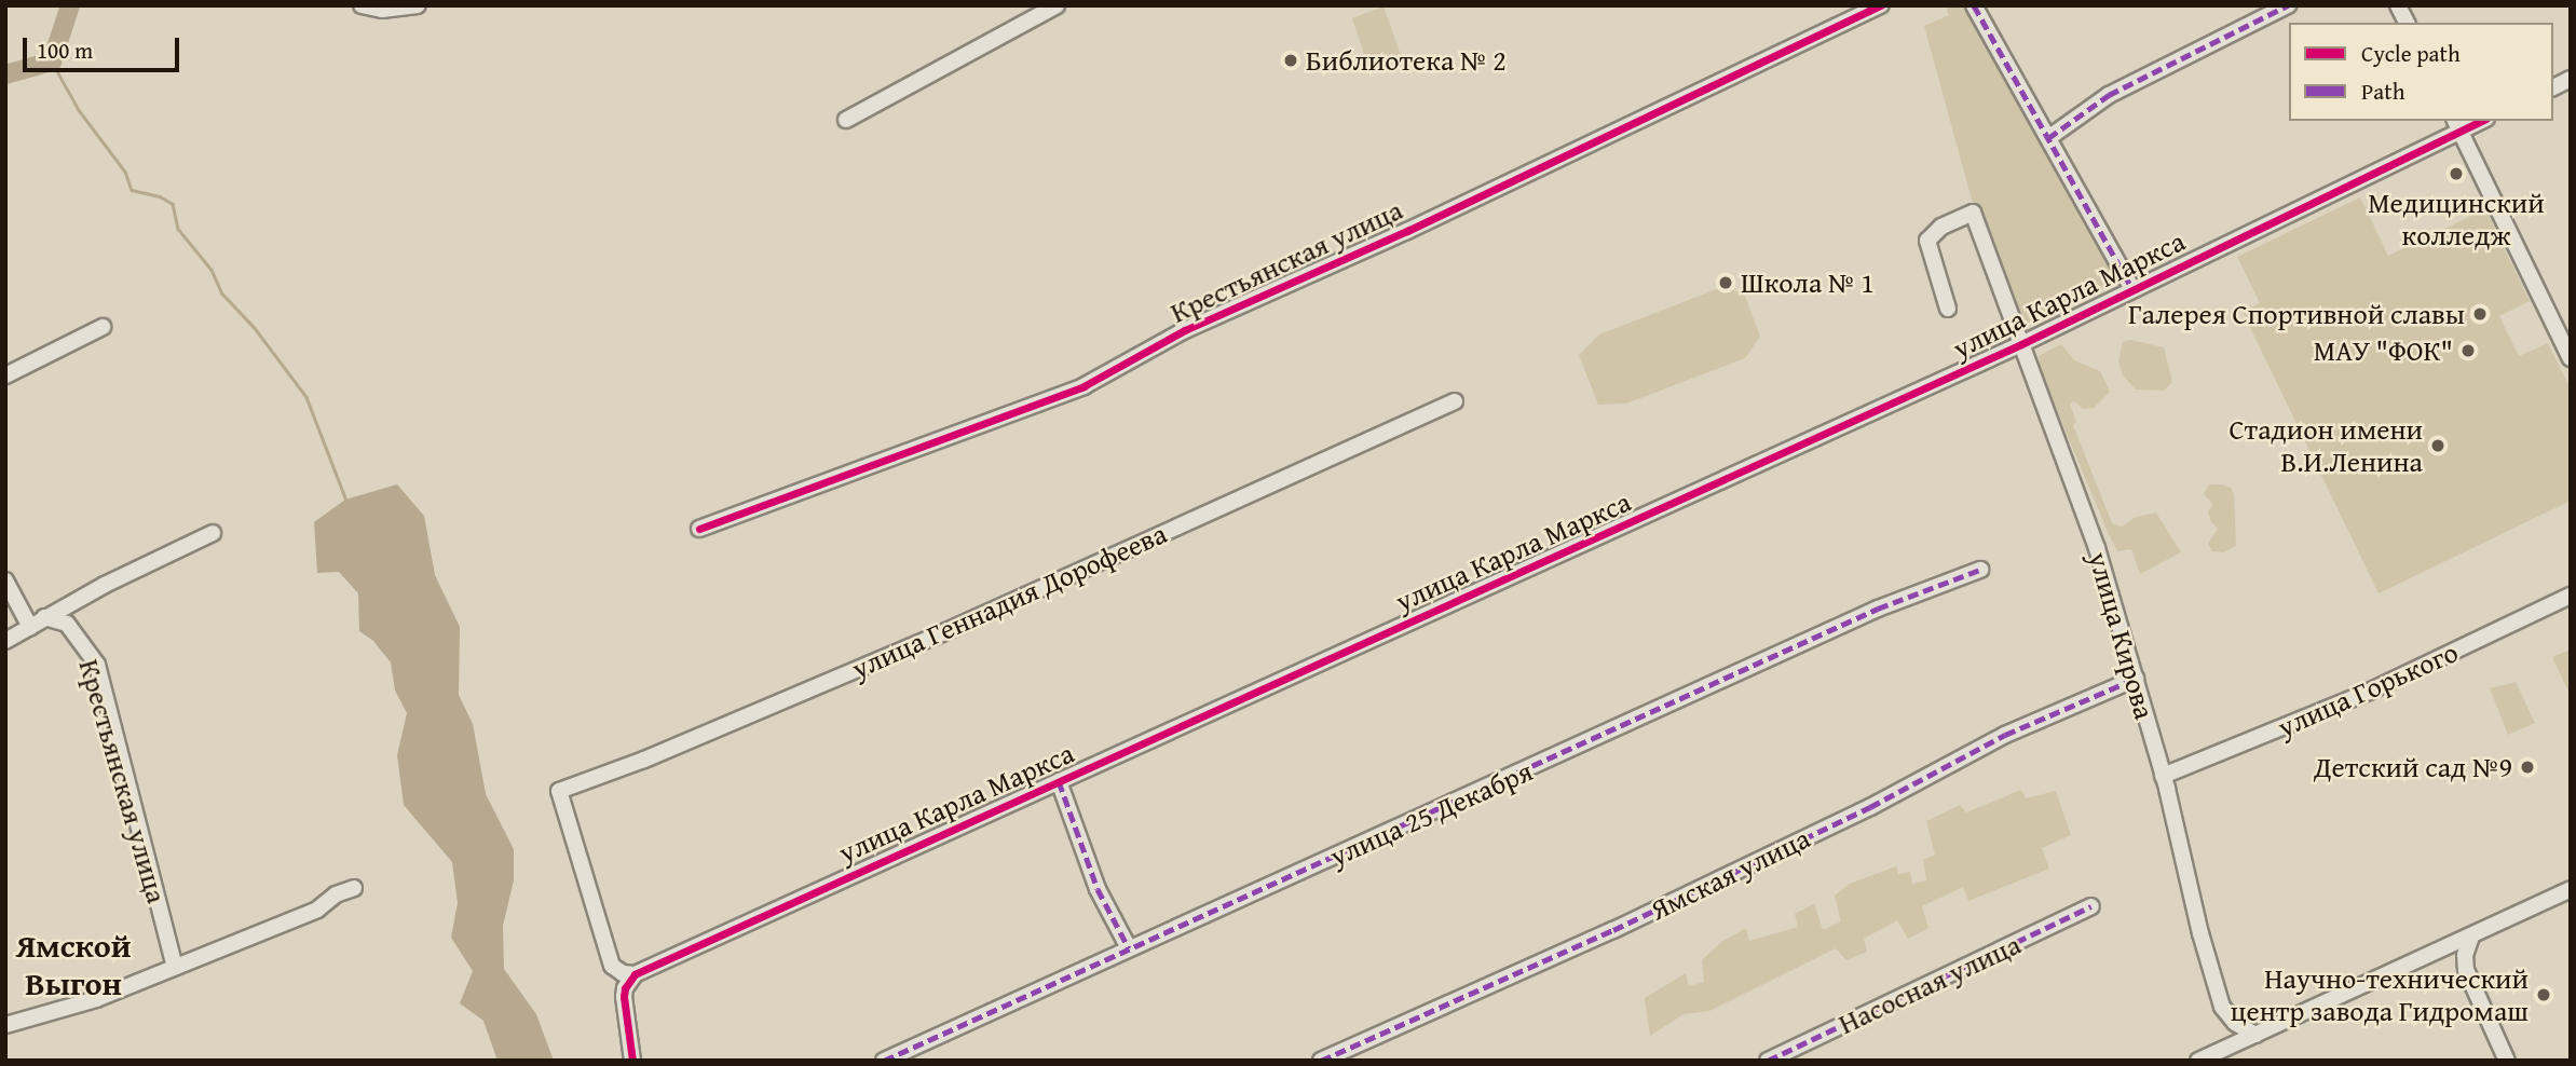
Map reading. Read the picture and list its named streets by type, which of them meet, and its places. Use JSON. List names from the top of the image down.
{
  "streets": {
    "street": [
      "Крестьянская улица",
      "улица Карла Маркса",
      "улица Геннадия Дорофеева",
      "улица Кирова",
      "улица Горького",
      "улица 25 Декабря",
      "Ямская улица",
      "Насосная улица"
    ]
  },
  "crossings": [
    ["улица Карла Маркса", "улица Геннадия Дорофеева"],
    ["улица Карла Маркса", "улица Кирова"],
    ["улица Кирова", "улица Горького"],
    ["улица Кирова", "Ямская улица"]
  ],
  "districts": ["Ямской Выгон"],
  "places": [
    "Библиотека № 2",
    "Медицинский колледж",
    "Школа № 1",
    "Галерея Спортивной славы",
    "МАУ \"ФОК\"",
    "Стадион имени В.И.Ленина",
    "Детский сад №9",
    "Научно-технический центр завода Гидромаш"
  ],
  "legend": ["Cycle path", "Path"],
  "scale_bar": "100 m"
}
